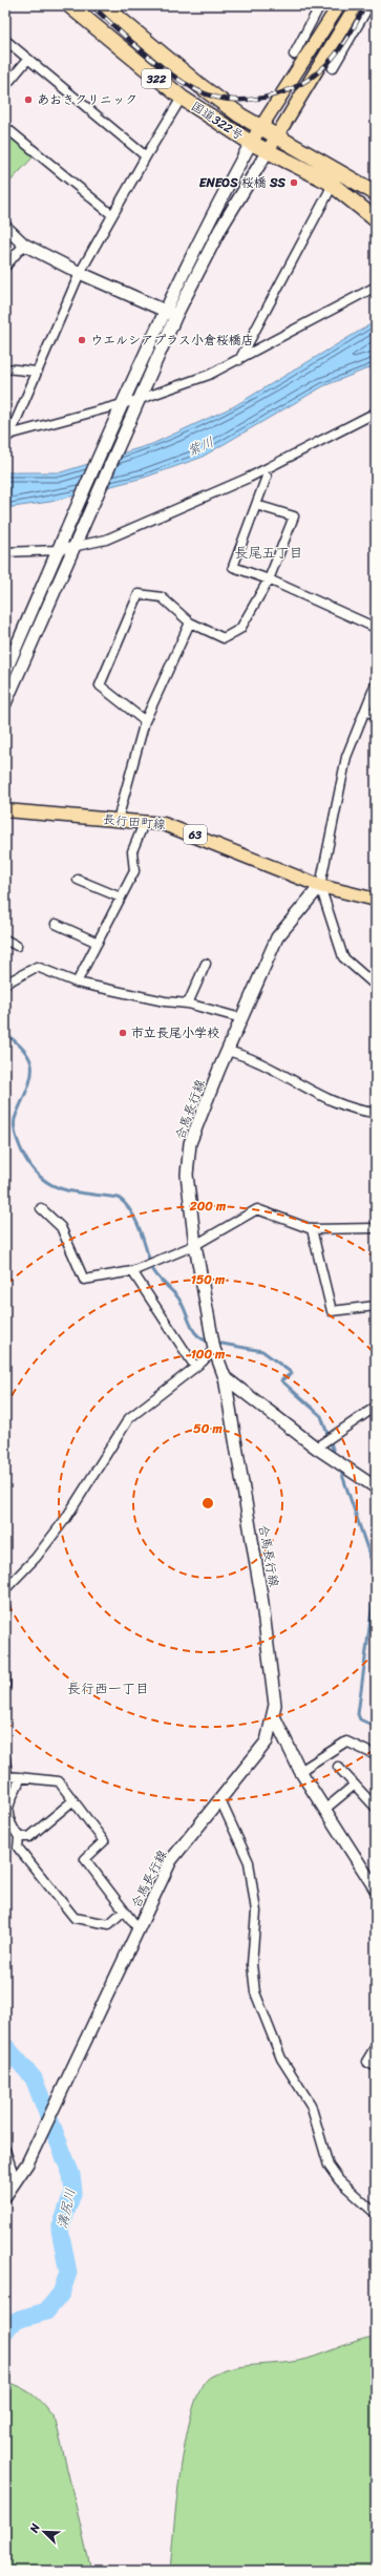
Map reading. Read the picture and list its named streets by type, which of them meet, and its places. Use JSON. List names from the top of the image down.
{
  "streets": {
    "highway": ["322", "国道322号"],
    "main road": ["長行田町線", "63"],
    "street": ["合馬長行線"]
  },
  "crossings": [
    ["長行田町線", "合馬長行線"]
  ],
  "districts": ["長尾五丁目", "長行西一丁目"],
  "water": ["紫川", "溝尻川"],
  "places": [
    "あおきクリニック",
    "ENEOS 桜橋 SS",
    "ウエルシアプラス小倉桜橋店",
    "市立長尾小学校"
  ],
  "north": "top left",
  "rings": [
    "200 m",
    "150 m",
    "100 m",
    "50 m"
  ]
}
